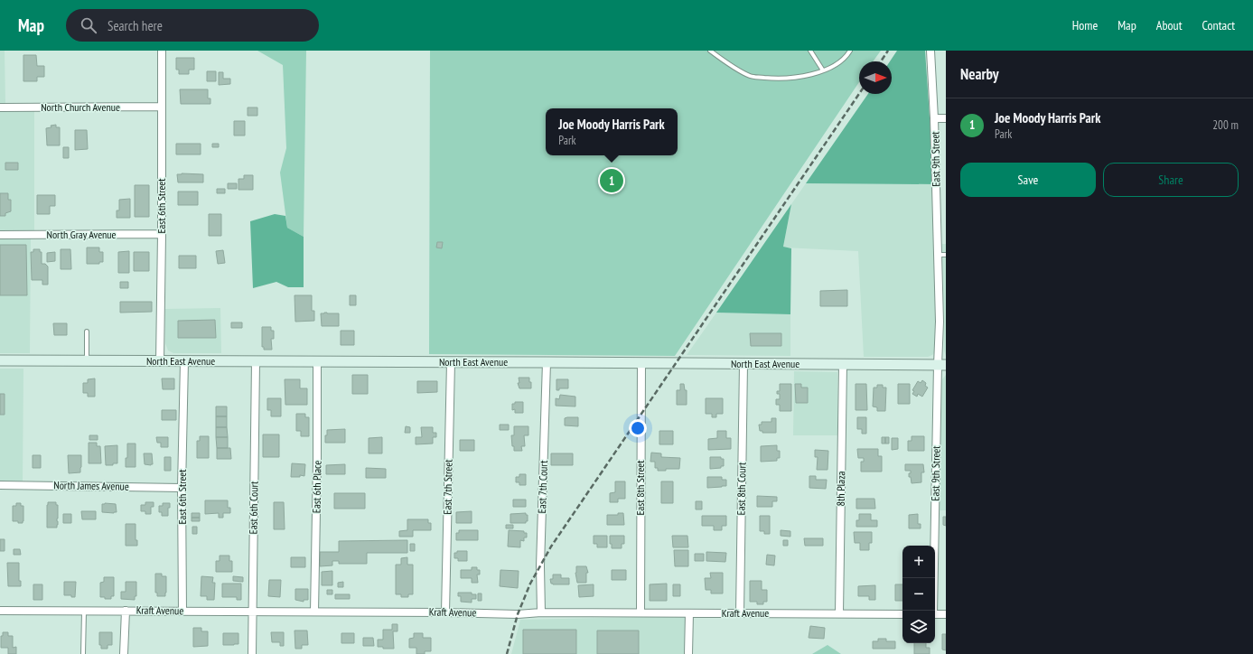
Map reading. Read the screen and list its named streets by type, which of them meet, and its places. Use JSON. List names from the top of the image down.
{
  "streets": {
    "main road": ["North East Avenue"],
    "street": [
      "North Church Avenue",
      "East 9th Street",
      "East 6th Street",
      "North Gray Avenue",
      "North James Avenue",
      "East 6th Place",
      "East 7th Street",
      "East 7th Court",
      "East 8th Street",
      "East 8th Court",
      "8th Plaza",
      "East 6th Court",
      "Kraft Avenue"
    ]
  },
  "crossings": [
    ["North Church Avenue", "East 6th Street"],
    ["East 9th Street", "North East Avenue"],
    ["East 6th Street", "North Gray Avenue"],
    ["East 6th Street", "North East Avenue"],
    ["East 6th Street", "North James Avenue"],
    ["East 6th Street", "Kraft Avenue"],
    ["North East Avenue", "East 6th Place"],
    ["North East Avenue", "East 7th Street"],
    ["North East Avenue", "East 7th Court"],
    ["North East Avenue", "East 8th Street"],
    ["North East Avenue", "East 8th Court"],
    ["North East Avenue", "8th Plaza"],
    ["North East Avenue", "East 6th Court"],
    ["East 6th Place", "Kraft Avenue"],
    ["East 7th Street", "Kraft Avenue"],
    ["East 7th Court", "Kraft Avenue"],
    ["East 8th Street", "Kraft Avenue"],
    ["East 8th Court", "Kraft Avenue"],
    ["8th Plaza", "Kraft Avenue"],
    ["East 6th Court", "Kraft Avenue"]
  ],
  "north": "right",
  "page": {
    "header": "Map",
    "search": "Search here",
    "nav": [
      "Home",
      "Map",
      "About",
      "Contact"
    ],
    "heading": "Nearby",
    "list": [
      {
        "mark": "1",
        "name": "Joe Moody Harris Park",
        "note": "Park",
        "value": "200 m"
      }
    ],
    "popup": ["Joe Moody Harris Park", "Park"],
    "buttons": ["Save", "Share"],
    "pins": "1",
    "map_buttons": ["+", "−"]
  }
}
